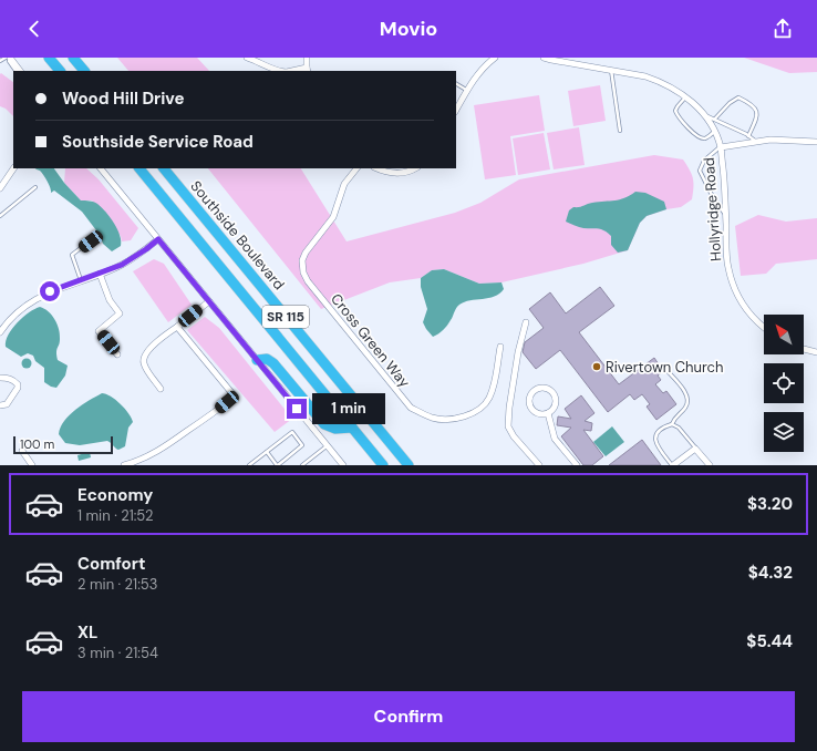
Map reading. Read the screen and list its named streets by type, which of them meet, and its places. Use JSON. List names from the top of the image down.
{
  "streets": {
    "highway": ["Southside Boulevard", "SR 115"],
    "street": ["Hollyridge Road", "Cross Green Way"]
  },
  "places": ["Rivertown Church"],
  "scale_bar": "100 m",
  "north": "top left",
  "page": {
    "header": "Movio",
    "banner": ["Wood Hill Drive", "Southside Service Road"],
    "bubble": "1 min",
    "scale": "100 m",
    "list": [
      {
        "name": "Economy",
        "note": "1 min · 21:52",
        "value": "$3.20"
      },
      {
        "name": "Comfort",
        "note": "2 min · 21:53",
        "value": "$4.32"
      },
      {
        "name": "XL",
        "note": "3 min · 21:54",
        "value": "$5.44"
      }
    ],
    "buttons": "Confirm"
  }
}
